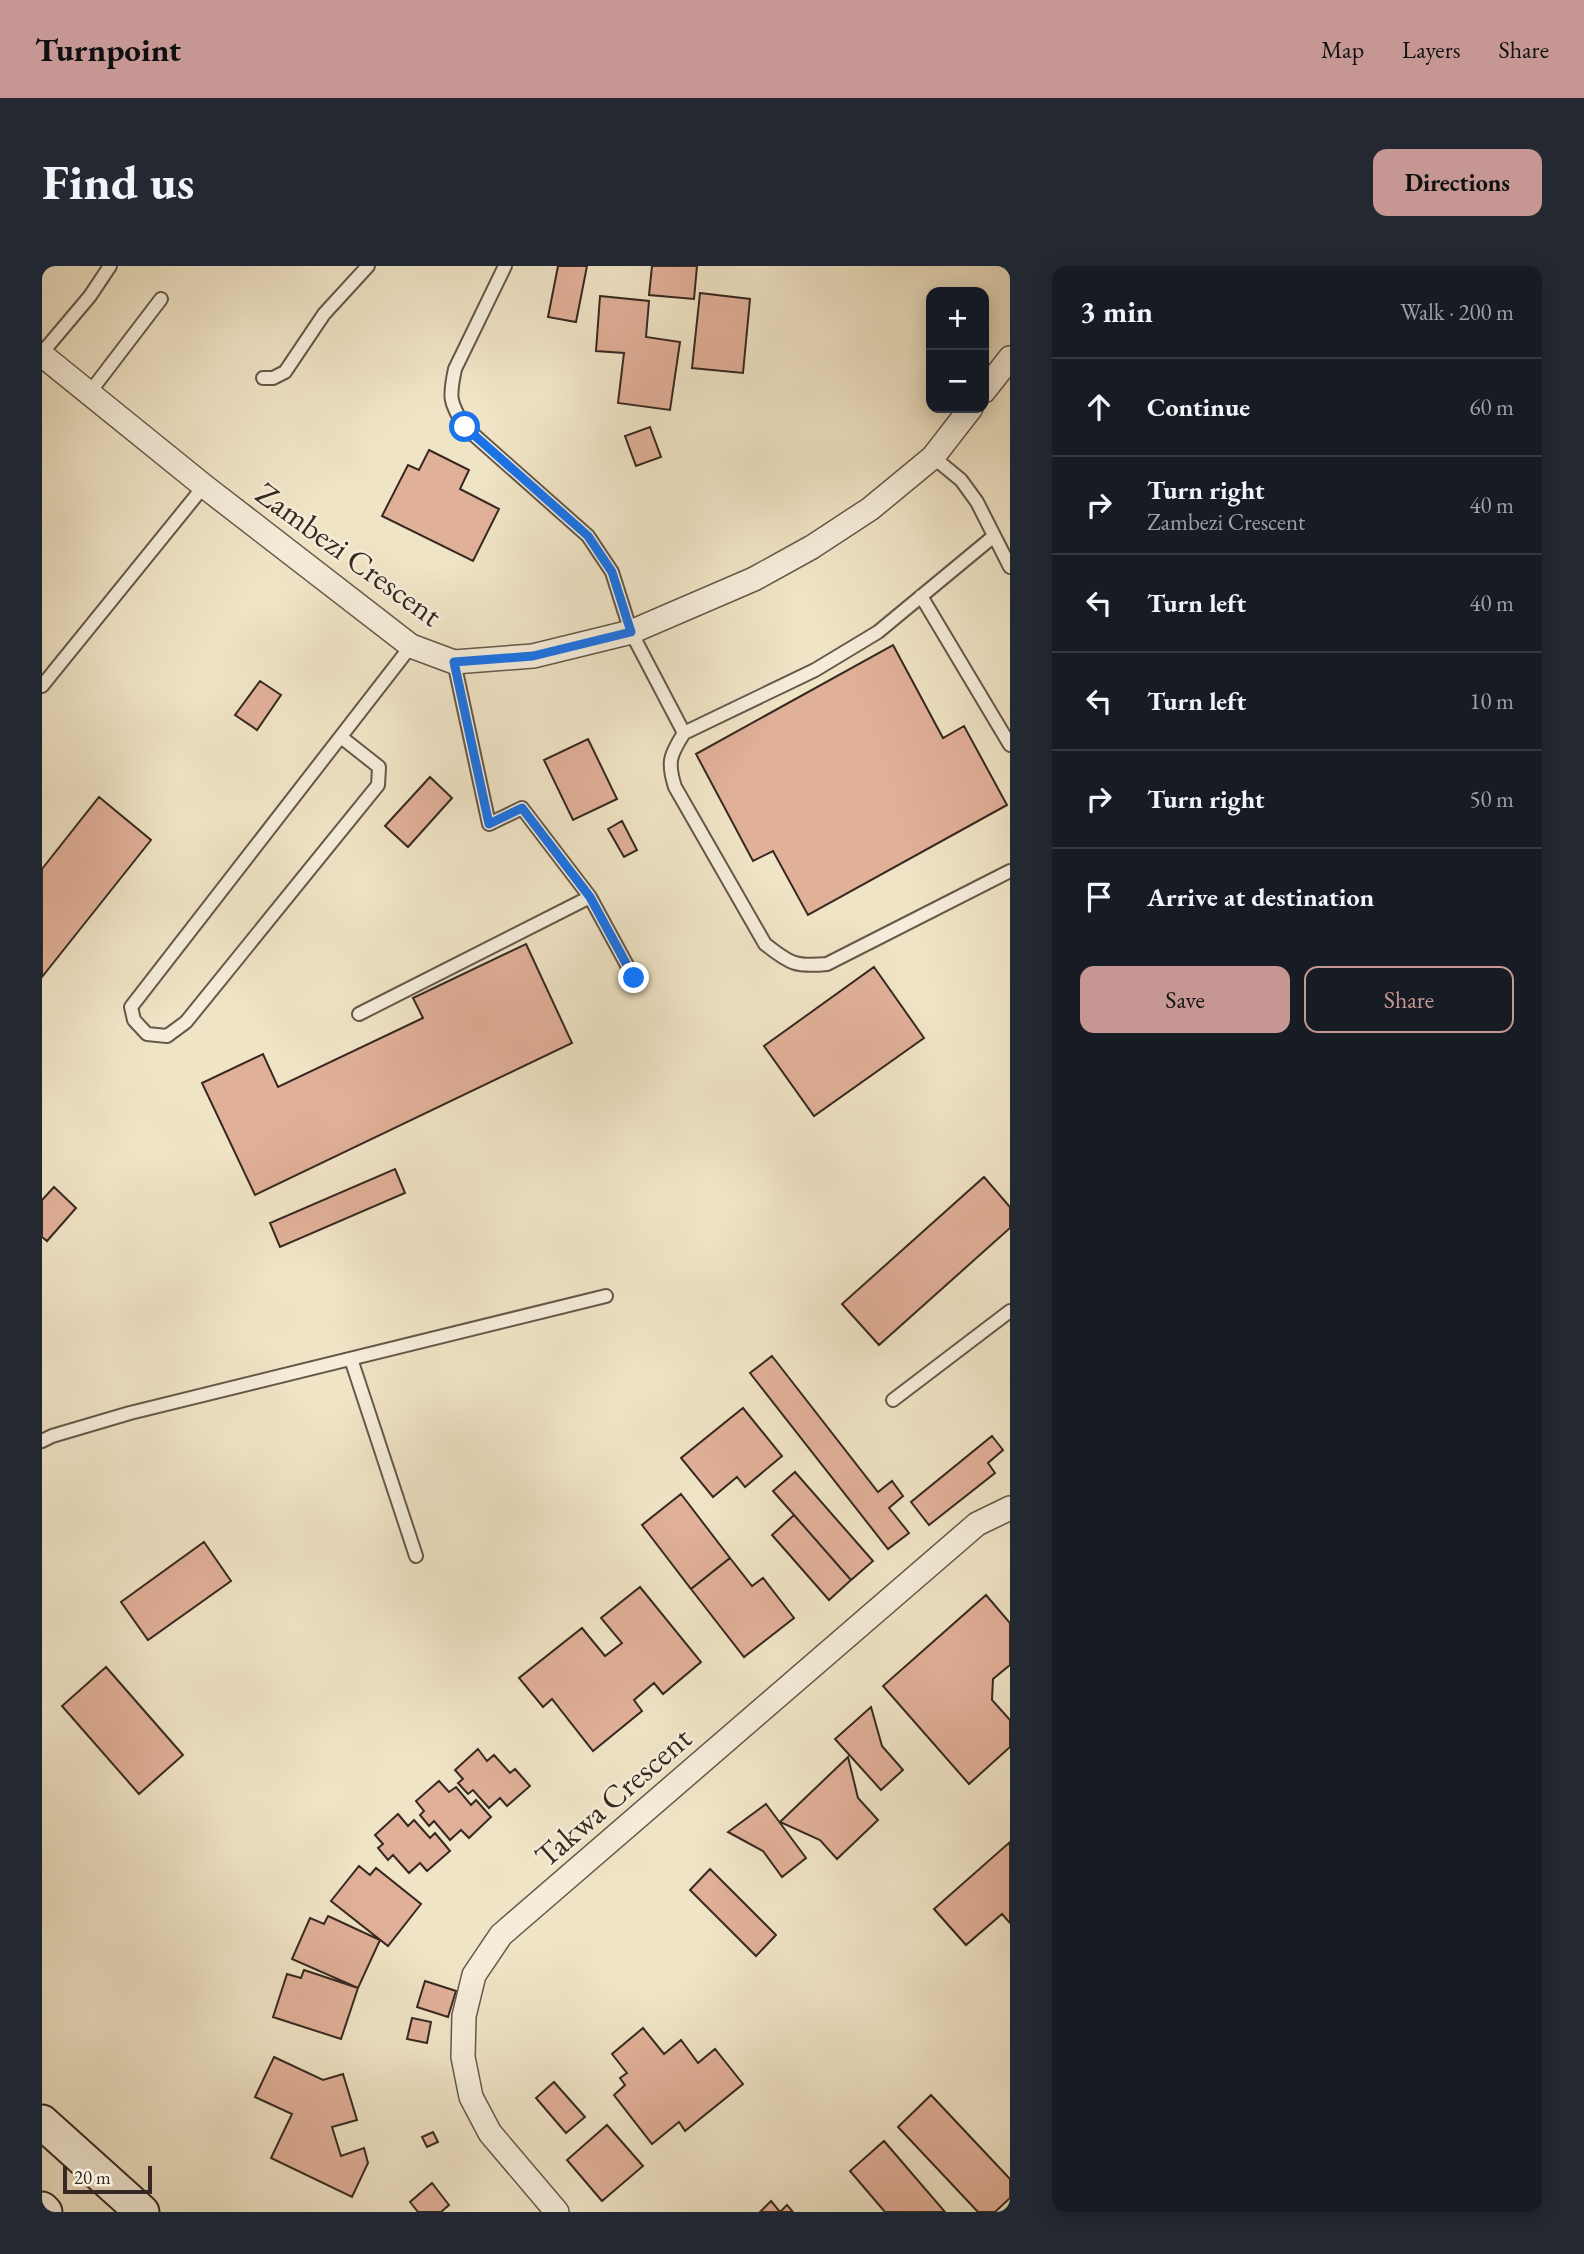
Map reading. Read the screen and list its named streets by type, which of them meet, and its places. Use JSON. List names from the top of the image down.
{
  "streets": {
    "street": ["Zambezi Crescent", "Takwa Crescent"]
  },
  "scale_bar": "20 m",
  "page": {
    "header": "Turnpoint",
    "nav": ["Map", "Layers", "Share"],
    "buttons": [
      "Directions",
      ["Save", "Share"]
    ],
    "title": "Find us",
    "heading": ["3 min", "Walk · 200 m"],
    "map_buttons": ["+", "−"],
    "list": [
      ["Continue", "60 m"],
      ["Turn right", "Zambezi Crescent", "40 m"],
      ["Turn left", "40 m"],
      ["Turn left", "10 m"],
      ["Turn right", "50 m"],
      "Arrive at destination"
    ],
    "scale": "20 m"
  }
}
